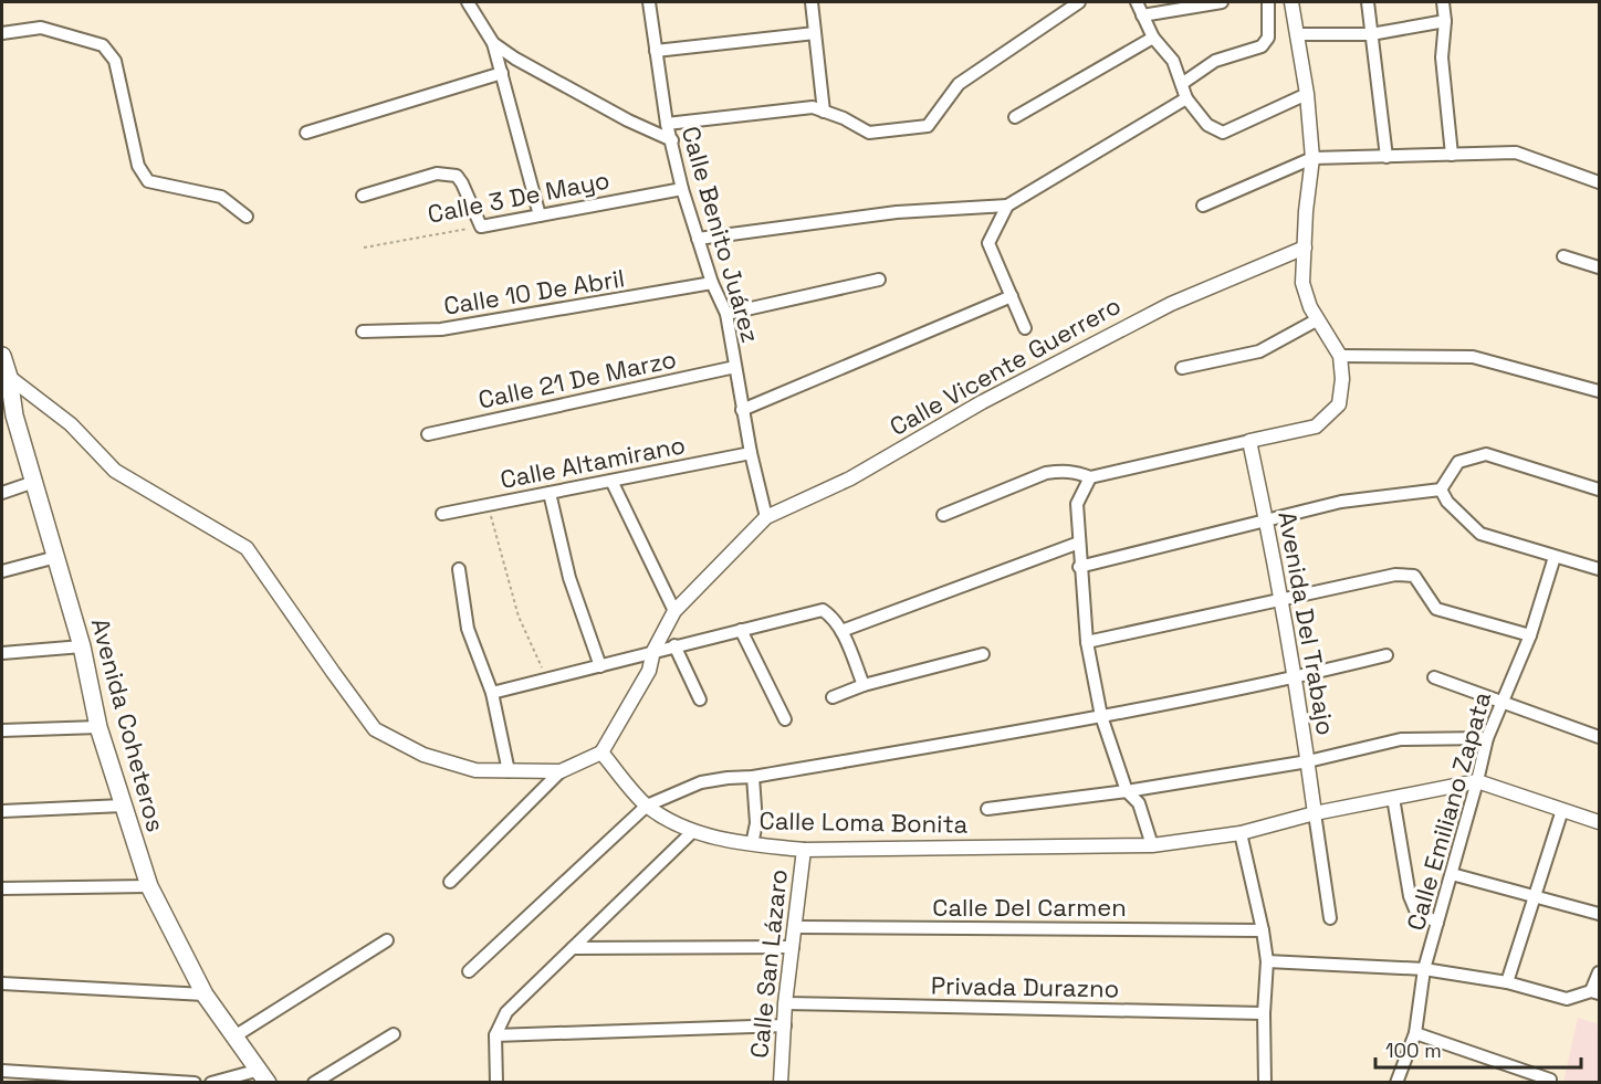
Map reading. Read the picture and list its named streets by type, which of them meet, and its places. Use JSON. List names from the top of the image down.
{
  "streets": {
    "main road": ["Avenida Coheteros"],
    "street": [
      "Calle 3 De Mayo",
      "Calle Benito Juárez",
      "Calle 10 De Abril",
      "Calle Vicente Guerrero",
      "Calle 21 De Marzo",
      "Calle Altamirano",
      "Avenida Del Trabajo",
      "Calle Emiliano Zapata",
      "Calle Loma Bonita",
      "Calle Del Carmen",
      "Calle San Lázaro",
      "Privada Durazno"
    ]
  },
  "crossings": [
    ["Calle 3 De Mayo", "Calle Benito Juárez"],
    ["Calle Benito Juárez", "Calle 10 De Abril"],
    ["Calle Benito Juárez", "Calle Vicente Guerrero"],
    ["Calle Benito Juárez", "Calle 21 De Marzo"],
    ["Calle Benito Juárez", "Calle Altamirano"],
    ["Calle Vicente Guerrero", "Calle Loma Bonita"],
    ["Avenida Del Trabajo", "Calle Loma Bonita"],
    ["Calle Emiliano Zapata", "Calle Loma Bonita"],
    ["Calle Loma Bonita", "Calle San Lázaro"],
    ["Calle Del Carmen", "Calle San Lázaro"],
    ["Calle San Lázaro", "Privada Durazno"]
  ],
  "scale_bar": "100 m"
}
